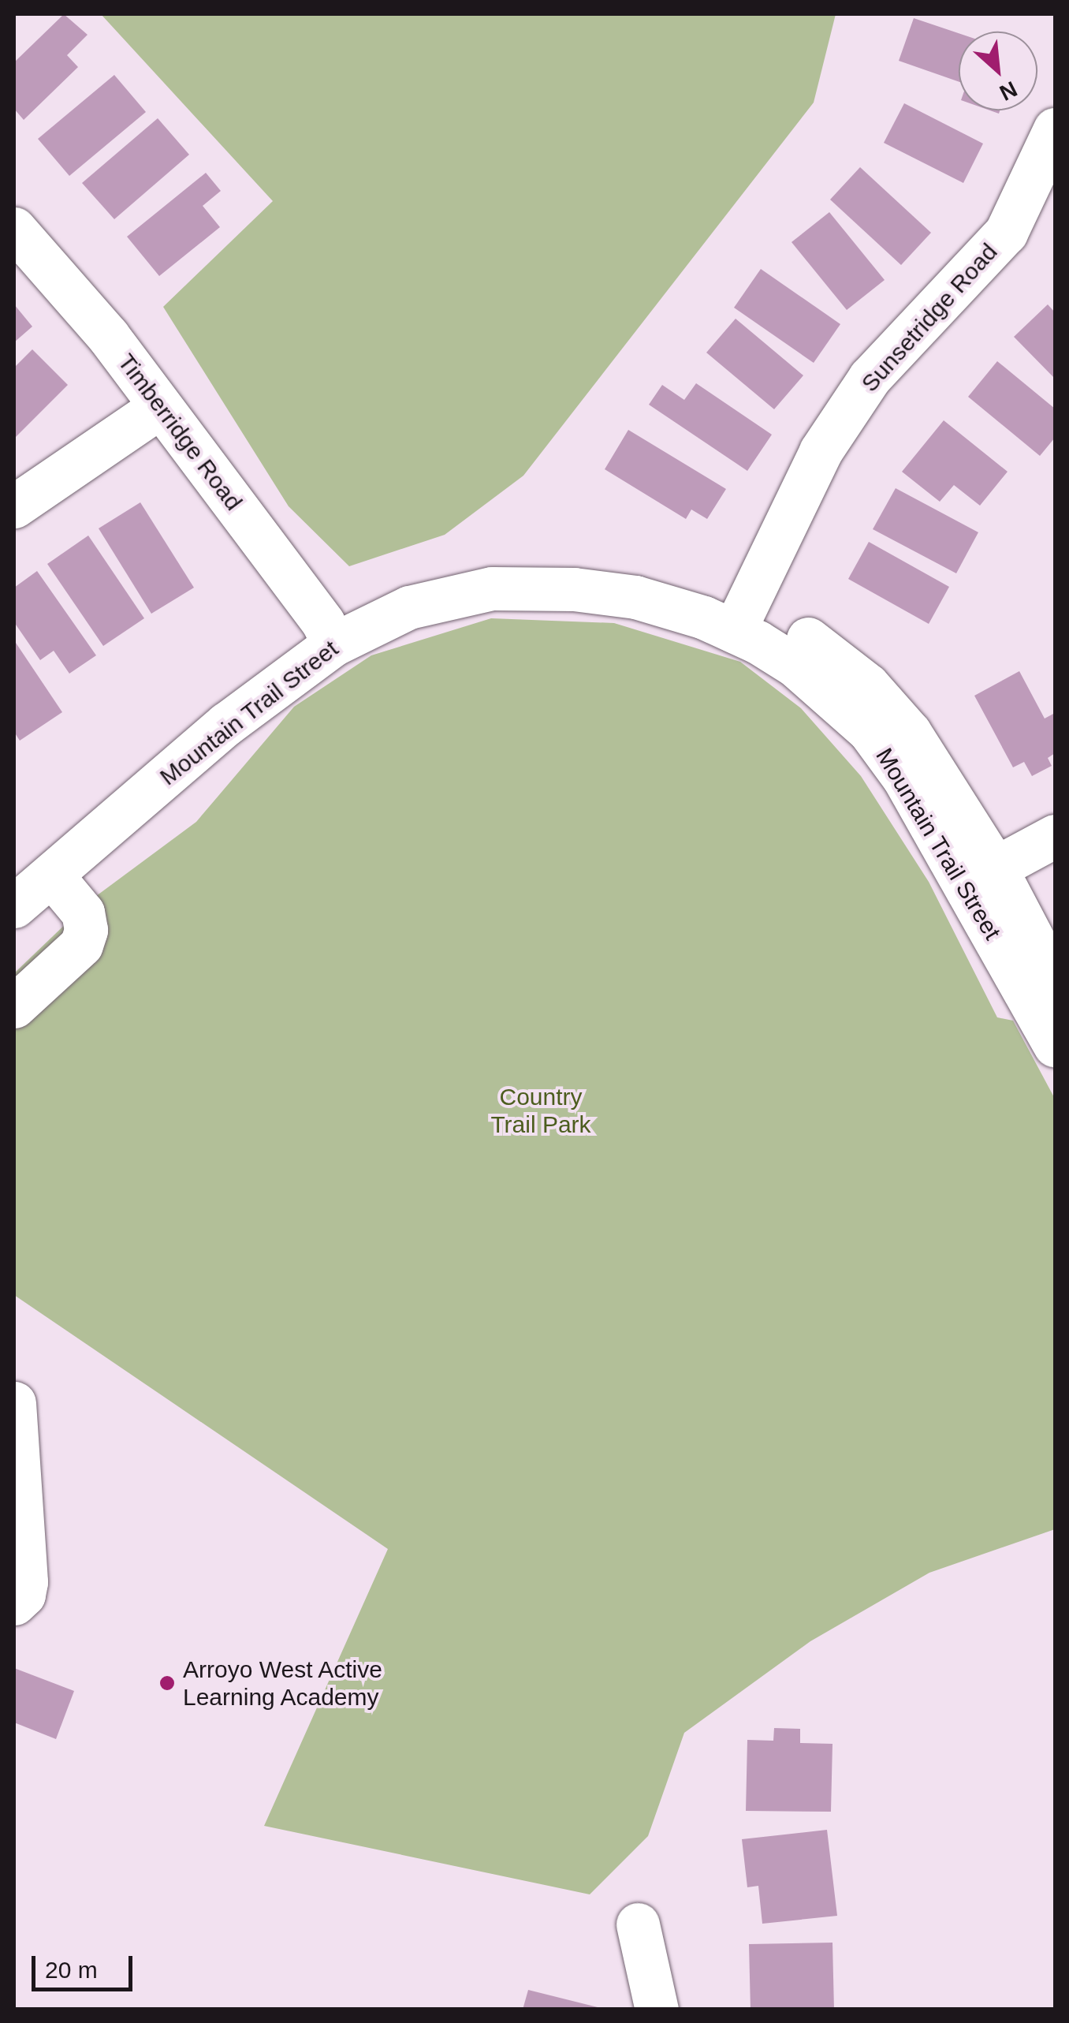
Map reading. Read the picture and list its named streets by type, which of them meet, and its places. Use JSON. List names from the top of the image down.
{
  "streets": {
    "street": ["Sunsetridge Road", "Timberridge Road", "Mountain Trail Street"]
  },
  "crossings": [
    ["Sunsetridge Road", "Mountain Trail Street"],
    ["Timberridge Road", "Mountain Trail Street"]
  ],
  "parks": ["Country Trail Park"],
  "places": ["Arroyo West Active Learning Academy"],
  "scale_bar": "20 m",
  "north": "bottom right"
}
